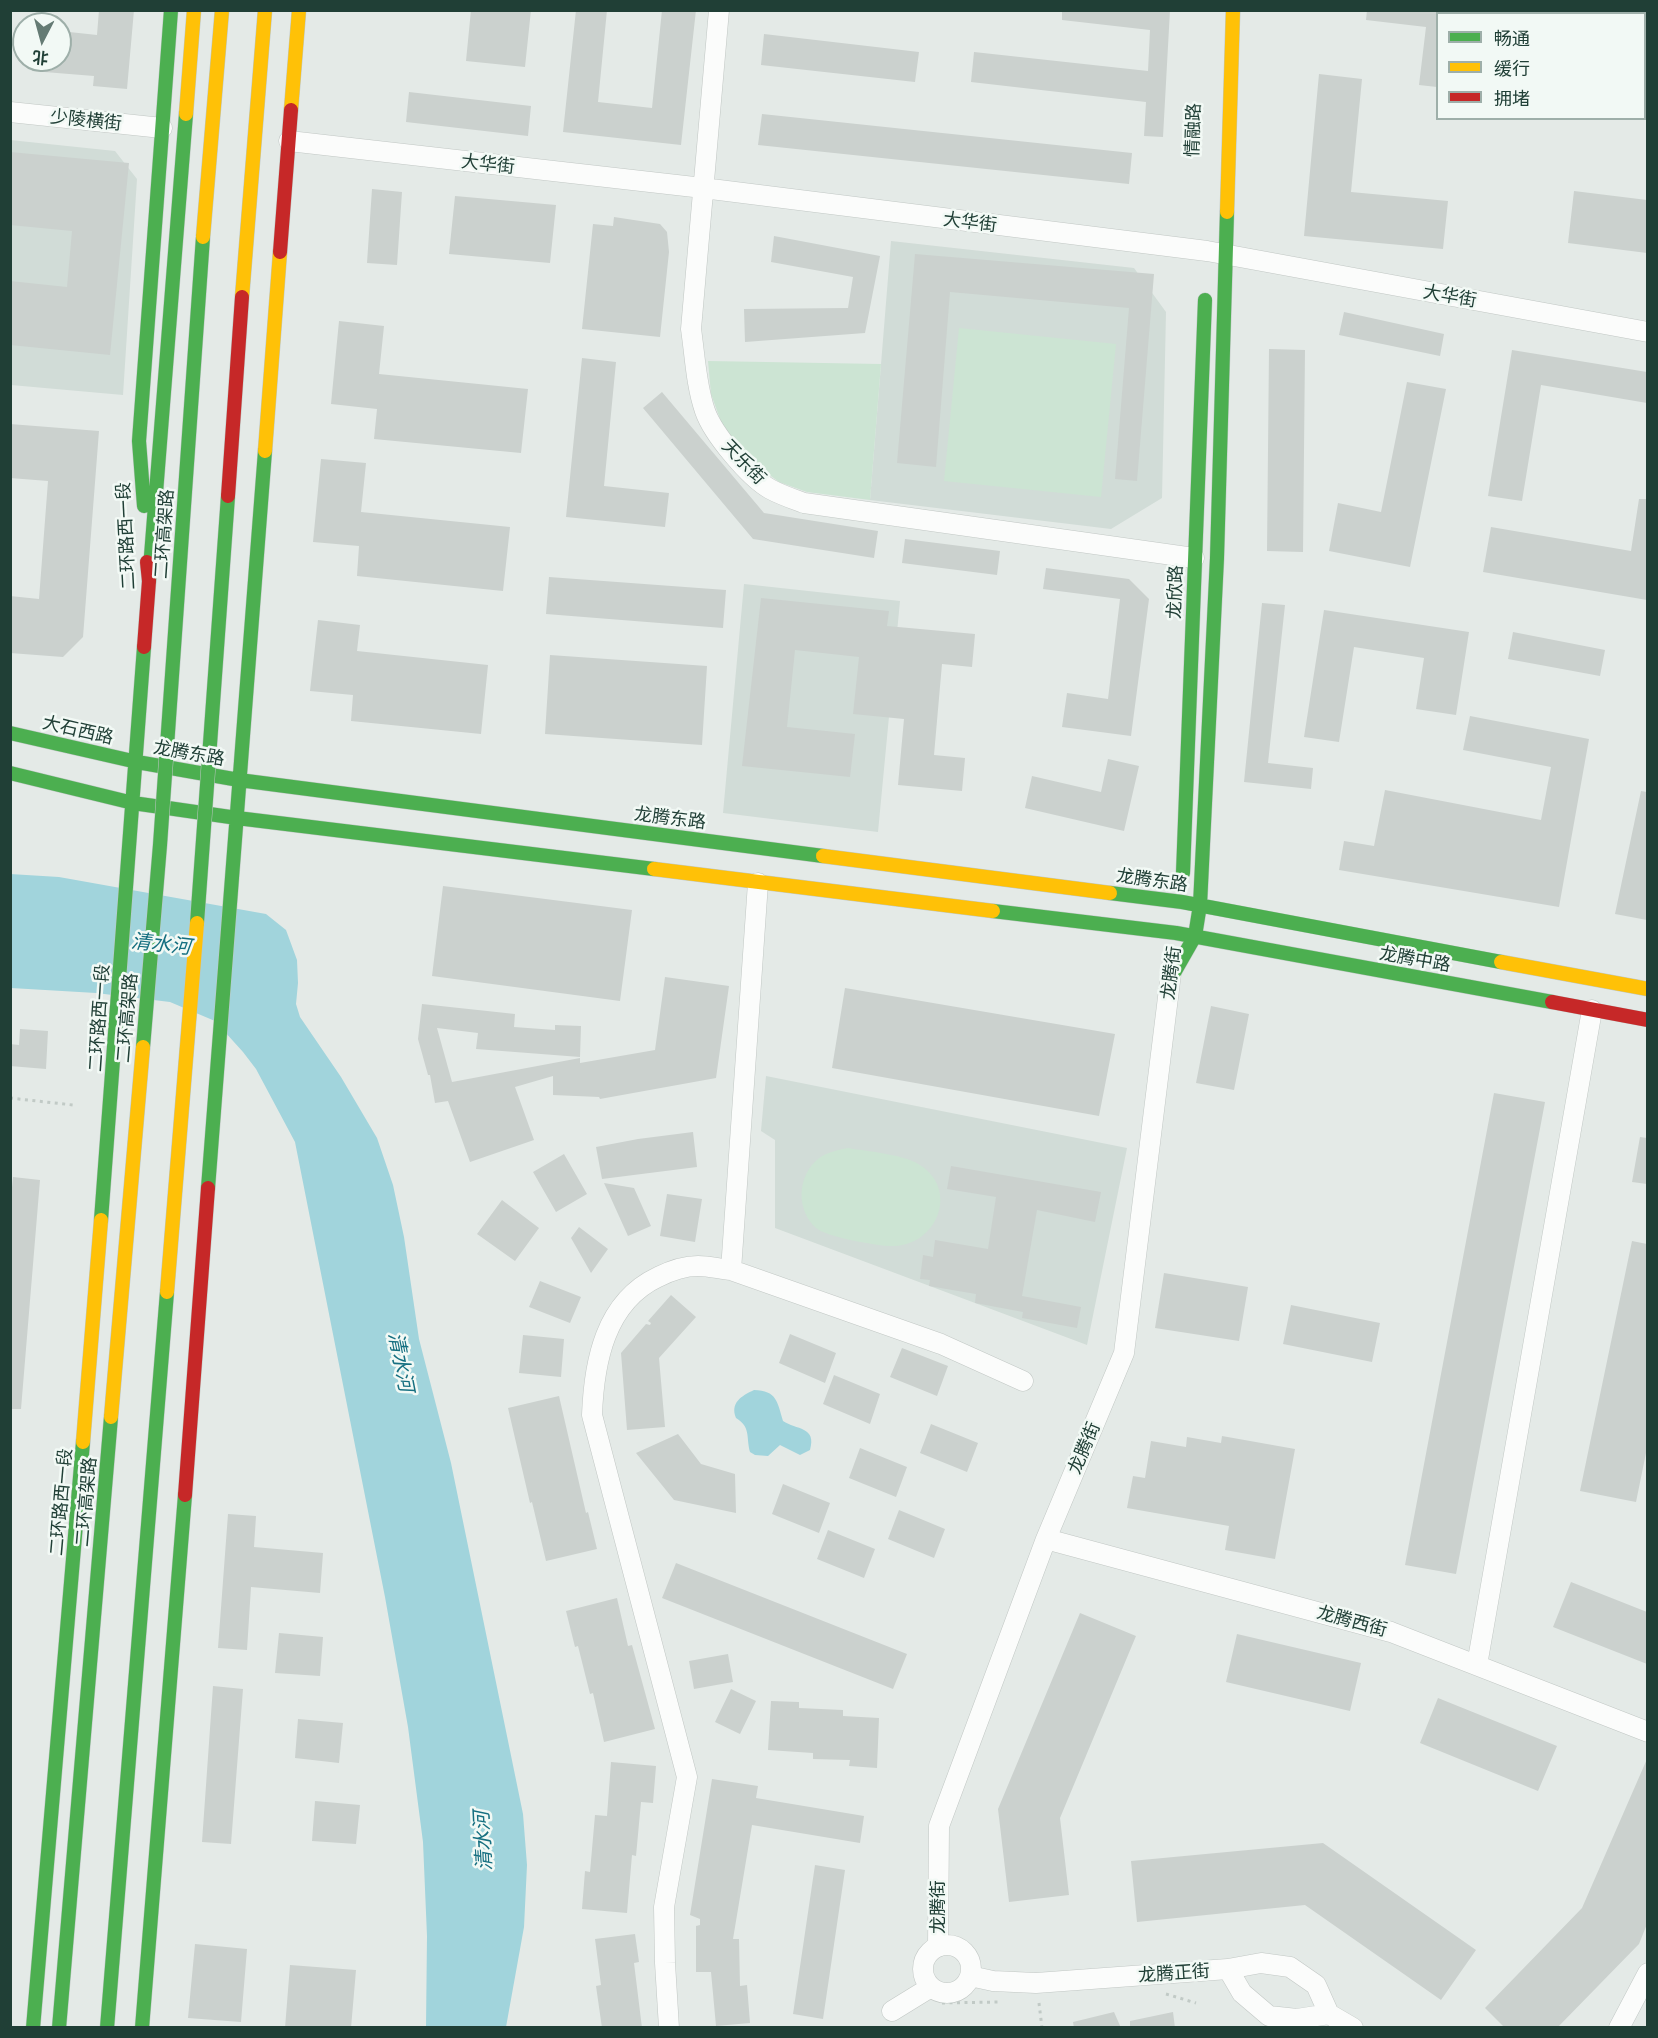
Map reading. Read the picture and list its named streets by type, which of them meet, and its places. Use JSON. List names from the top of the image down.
{
  "streets": {
    "main road": [
      "二环高架路",
      "二环路西一段",
      "龙欣路",
      "大石西路",
      "龙腾东路",
      "龙腾中路"
    ],
    "street": [
      "少陵横街",
      "大华街",
      "天乐街",
      "龙腾街",
      "龙腾西街",
      "龙腾正街"
    ]
  },
  "crossings": [
    ["少陵横街", "二环路西一段"],
    ["大华街", "天乐街"],
    ["天乐街", "龙欣路"],
    ["二环路西一段", "大石西路"],
    ["二环路西一段", "龙腾东路"],
    ["龙欣路", "龙腾东路"],
    ["龙欣路", "龙腾中路"],
    ["龙欣路", "龙腾街"],
    ["大石西路", "龙腾东路"],
    ["龙腾东路", "龙腾中路"],
    ["龙腾东路", "龙腾街"],
    ["龙腾中路", "龙腾街"],
    ["龙腾街", "龙腾西街"],
    ["龙腾街", "龙腾正街"]
  ],
  "water": ["清水河"],
  "legend": ["畅通", "缓行", "拥堵"],
  "north": "bottom"
}
